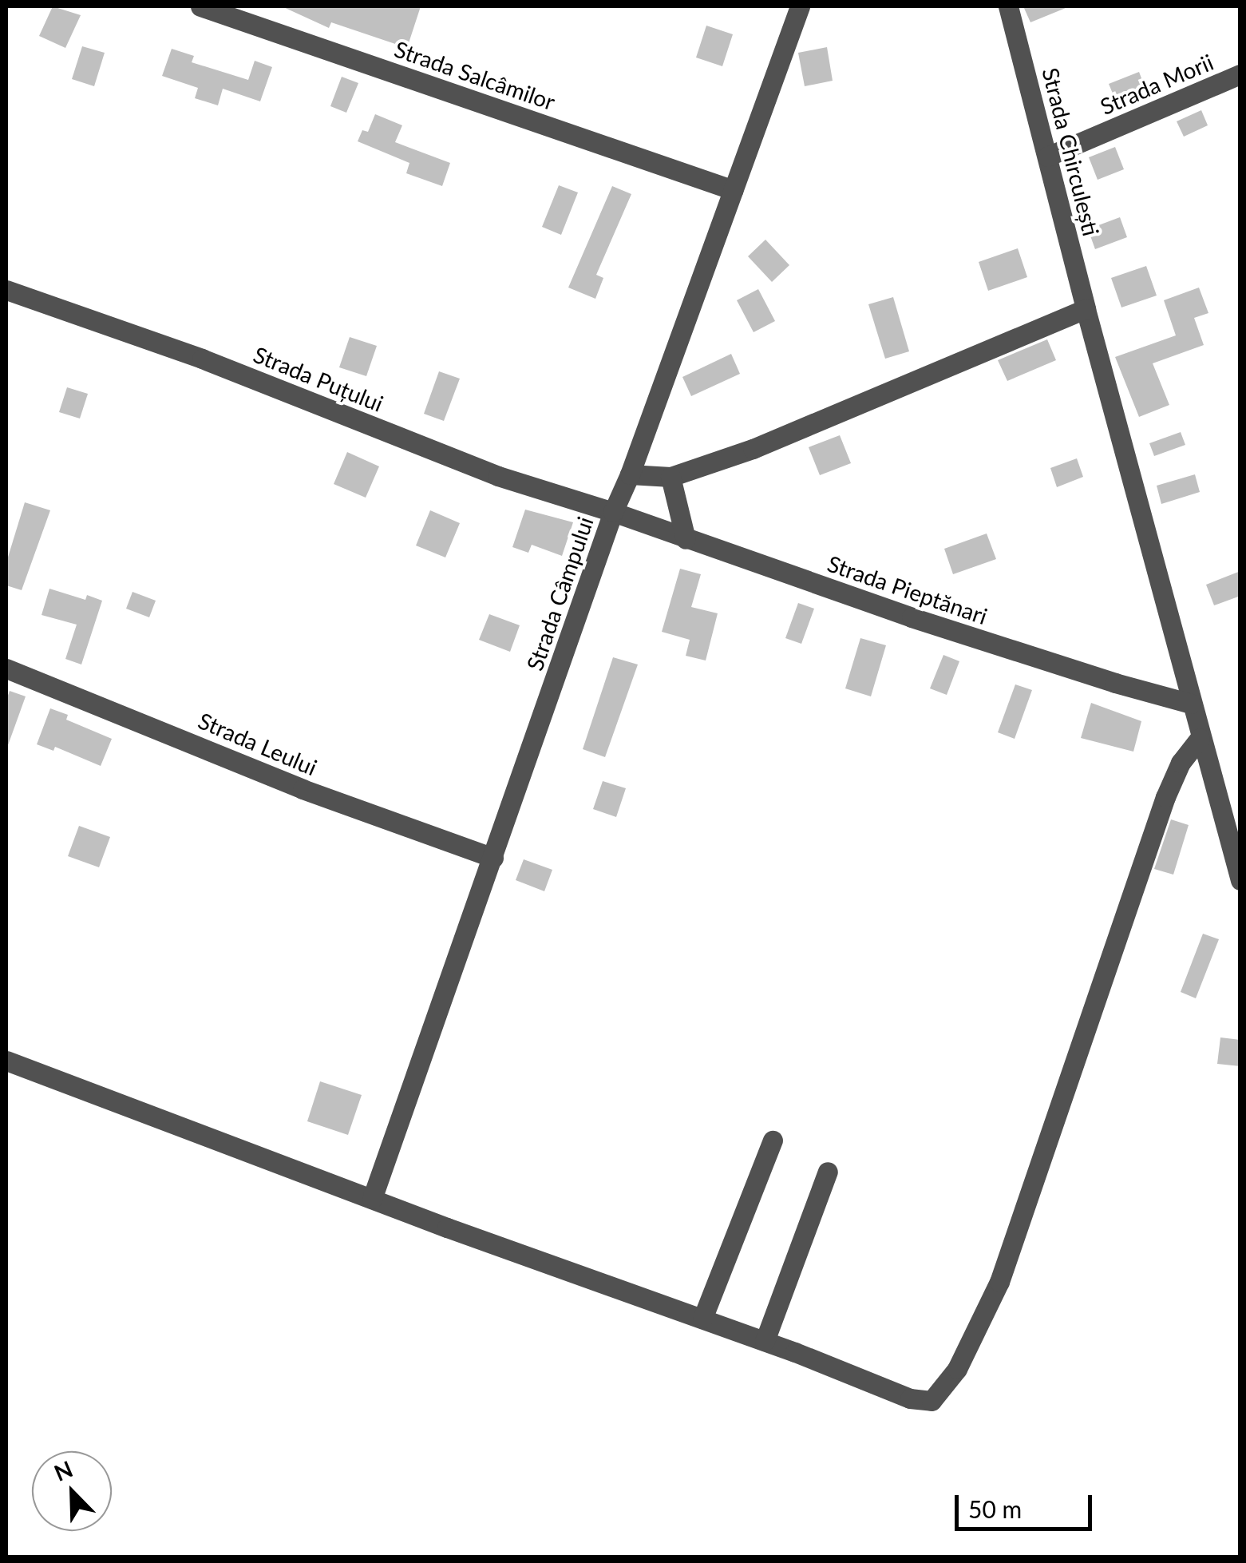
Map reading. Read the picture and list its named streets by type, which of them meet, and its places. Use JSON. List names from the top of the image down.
{
  "streets": {
    "street": [
      "Strada Salcâmilor",
      "Strada Morii",
      "Strada Chirculești",
      "Strada Puțului",
      "Strada Pieptănari",
      "Strada Câmpului",
      "Strada Leului"
    ]
  },
  "crossings": [
    ["Strada Salcâmilor", "Strada Câmpului"],
    ["Strada Morii", "Strada Chirculești"],
    ["Strada Chirculești", "Strada Pieptănari"],
    ["Strada Puțului", "Strada Pieptănari"],
    ["Strada Puțului", "Strada Câmpului"],
    ["Strada Pieptănari", "Strada Câmpului"],
    ["Strada Câmpului", "Strada Leului"]
  ],
  "scale_bar": "50 m",
  "north": "top left"
}
